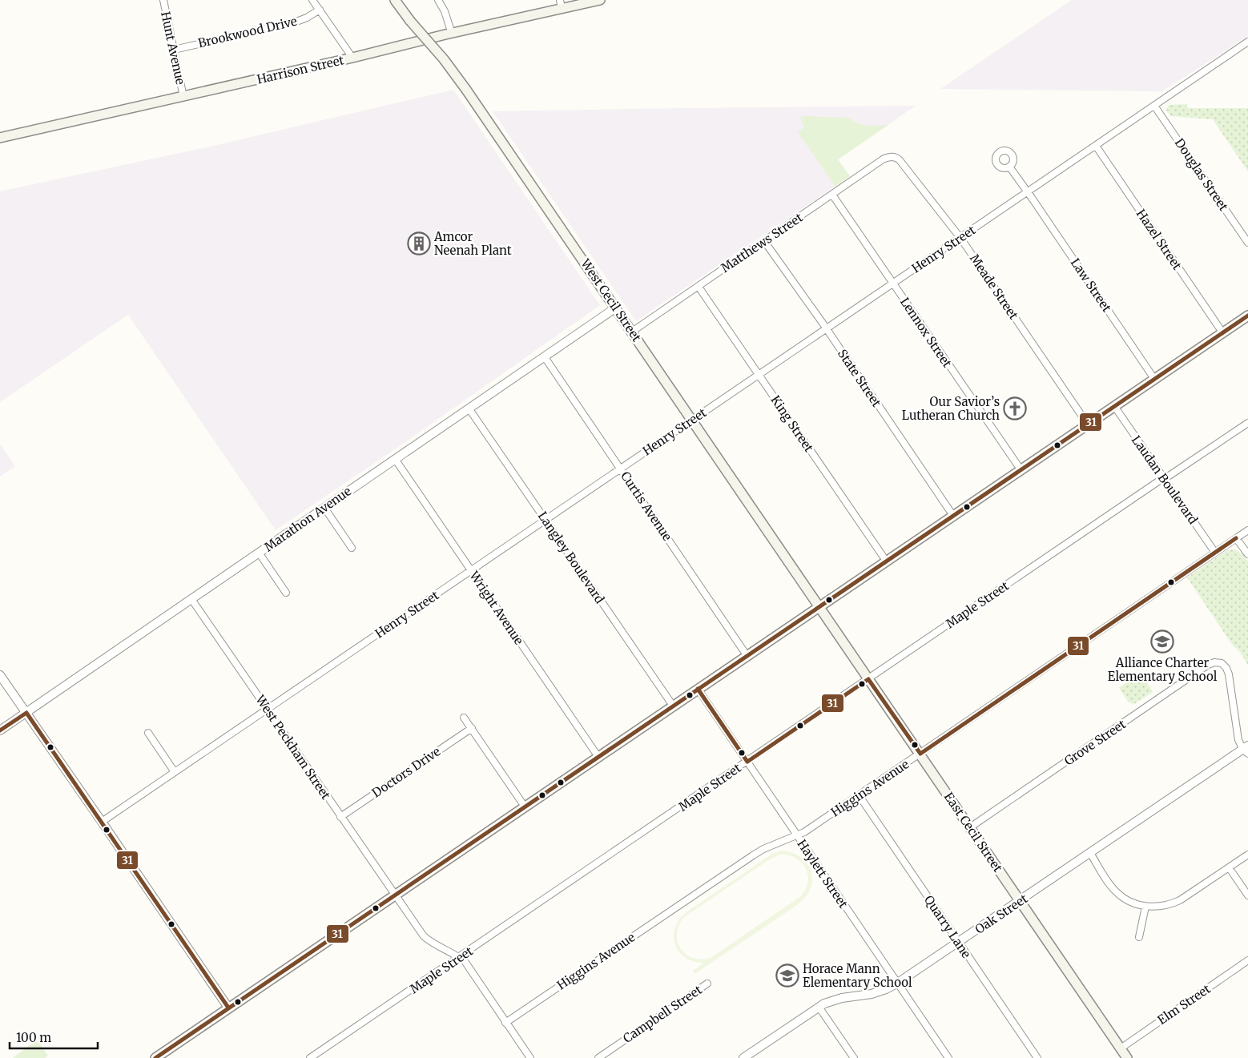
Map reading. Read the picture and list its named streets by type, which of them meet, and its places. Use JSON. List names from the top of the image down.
{
  "streets": {
    "main road": ["Harrison Street", "West Cecil Street", "East Cecil Street"],
    "street": [
      "Brookwood Drive",
      "Hunt Avenue",
      "Douglas Street",
      "Hazel Street",
      "Matthews Street",
      "Henry Street",
      "Law Street",
      "Meade Street",
      "Lennox Street",
      "State Street",
      "King Street",
      "Laudan Boulevard",
      "Curtis Avenue",
      "Marathon Avenue",
      "Langley Boulevard",
      "Maple Street",
      "Wright Avenue",
      "Grove Street",
      "West Peckham Street",
      "Doctors Drive",
      "Higgins Avenue",
      "Haylett Street",
      "Oak Street",
      "Quarry Lane",
      "Elm Street",
      "Campbell Street"
    ]
  },
  "crossings": [
    ["Brookwood Drive", "Hunt Avenue"],
    ["Hunt Avenue", "Harrison Street"],
    ["Douglas Street", "Henry Street"],
    ["Hazel Street", "Henry Street"],
    ["Matthews Street", "Meade Street"],
    ["Matthews Street", "West Cecil Street"],
    ["Matthews Street", "Lennox Street"],
    ["Matthews Street", "State Street"],
    ["Matthews Street", "King Street"],
    ["Henry Street", "Law Street"],
    ["Henry Street", "Meade Street"],
    ["Henry Street", "West Cecil Street"],
    ["Henry Street", "Lennox Street"],
    ["Henry Street", "State Street"],
    ["Henry Street", "King Street"],
    ["Henry Street", "Curtis Avenue"],
    ["Henry Street", "Langley Boulevard"],
    ["Henry Street", "Wright Avenue"],
    ["Henry Street", "West Peckham Street"],
    ["West Cecil Street", "Marathon Avenue"],
    ["West Cecil Street", "East Cecil Street"],
    ["Laudan Boulevard", "Maple Street"],
    ["Laudan Boulevard", "Higgins Avenue"],
    ["Curtis Avenue", "Marathon Avenue"],
    ["Marathon Avenue", "Langley Boulevard"],
    ["Marathon Avenue", "Wright Avenue"],
    ["Marathon Avenue", "West Peckham Street"],
    ["Maple Street", "West Peckham Street"],
    ["Maple Street", "East Cecil Street"],
    ["Maple Street", "Haylett Street"],
    ["Grove Street", "East Cecil Street"],
    ["Grove Street", "Oak Street"],
    ["West Peckham Street", "Doctors Drive"],
    ["Higgins Avenue", "East Cecil Street"],
    ["Higgins Avenue", "Haylett Street"],
    ["Higgins Avenue", "Quarry Lane"],
    ["East Cecil Street", "Oak Street"],
    ["East Cecil Street", "Elm Street"],
    ["Haylett Street", "Oak Street"],
    ["Oak Street", "Quarry Lane"]
  ],
  "places": {
    "building": ["Amcor Neenah Plant"],
    "church": ["Our Savior’s Lutheran Church"],
    "school or university": ["Alliance Charter Elementary School", "Horace Mann Elementary School"]
  },
  "lines": ["transit line 31"],
  "scale_bar": "100 m"
}
